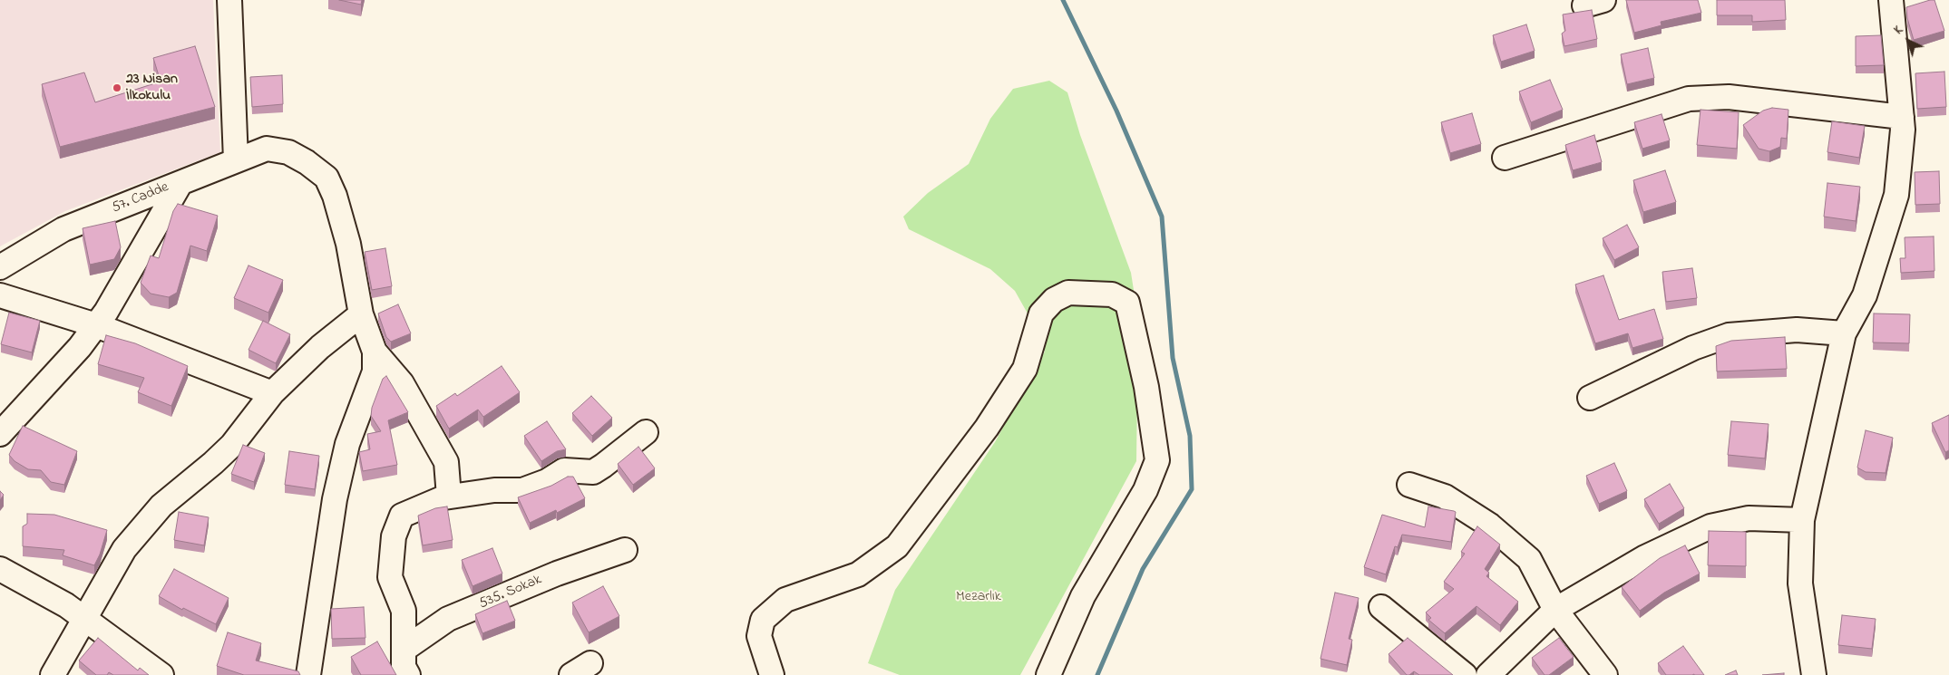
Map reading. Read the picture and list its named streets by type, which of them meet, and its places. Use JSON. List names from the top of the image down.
{
  "streets": {
    "street": ["57. Cadde", "535. Sokak"]
  },
  "parks": ["Mezarlık"],
  "places": ["23 Nisan İlkokulu"],
  "north": "top left"
}
